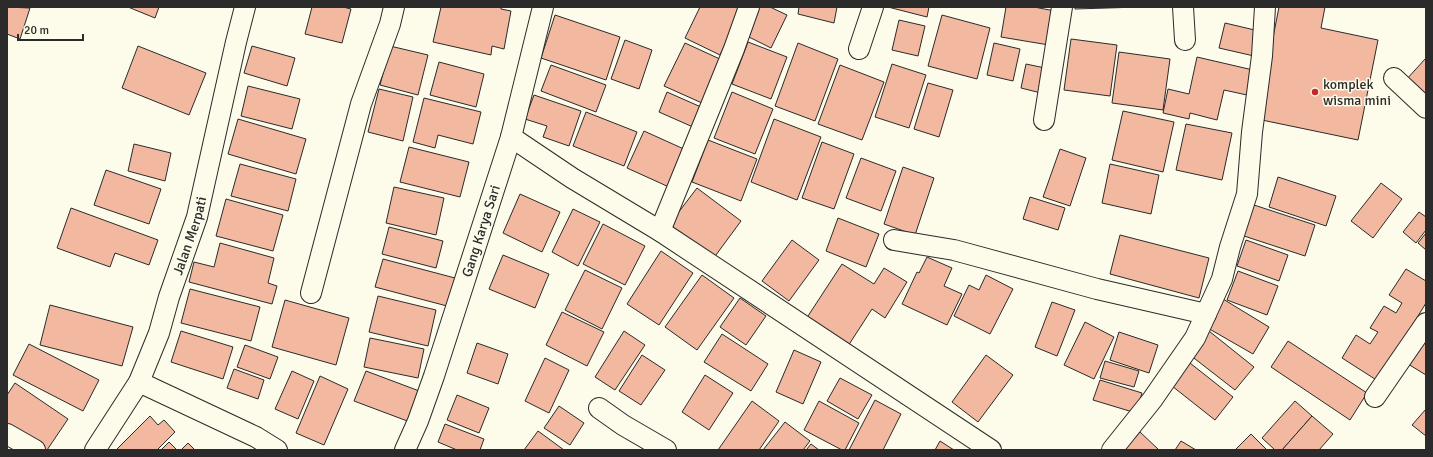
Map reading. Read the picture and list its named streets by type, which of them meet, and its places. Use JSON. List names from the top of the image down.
{
  "streets": {
    "street": ["Gang Karya Sari", "Jalan Merpati"]
  },
  "places": ["komplek wisma mini"],
  "scale_bar": "20 m"
}
